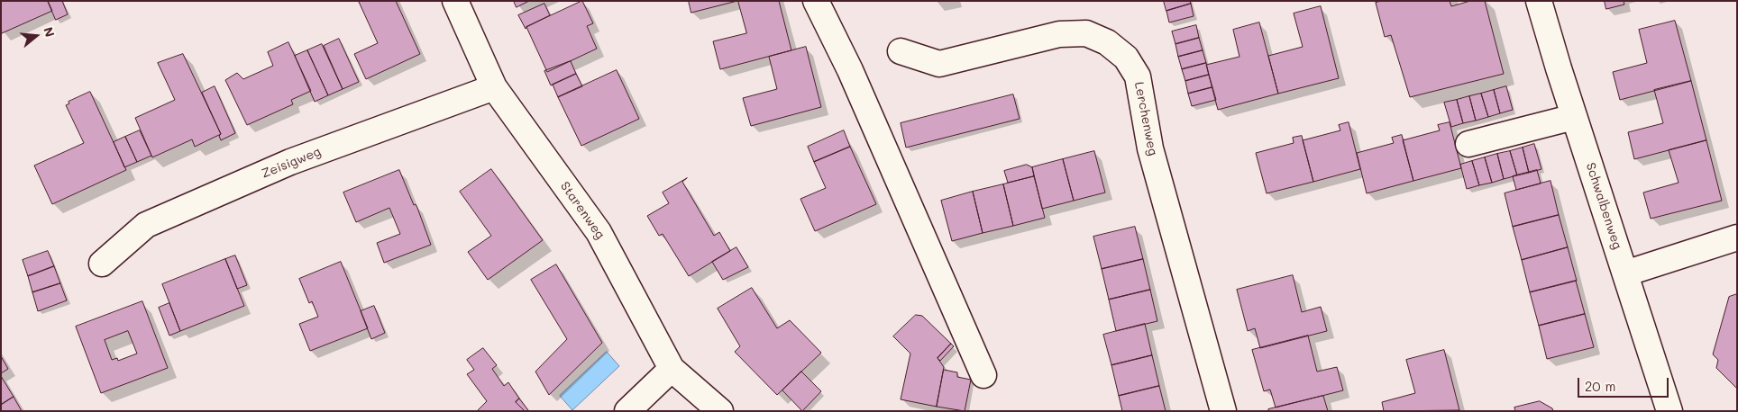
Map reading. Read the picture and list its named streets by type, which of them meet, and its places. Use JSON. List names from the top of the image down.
{
  "streets": {
    "street": [
      "Lerchenweg",
      "Zeisigweg",
      "Schwalbenweg",
      "Starenweg"
    ]
  },
  "crossings": [
    ["Zeisigweg", "Starenweg"]
  ],
  "scale_bar": "20 m",
  "north": "right"
}
